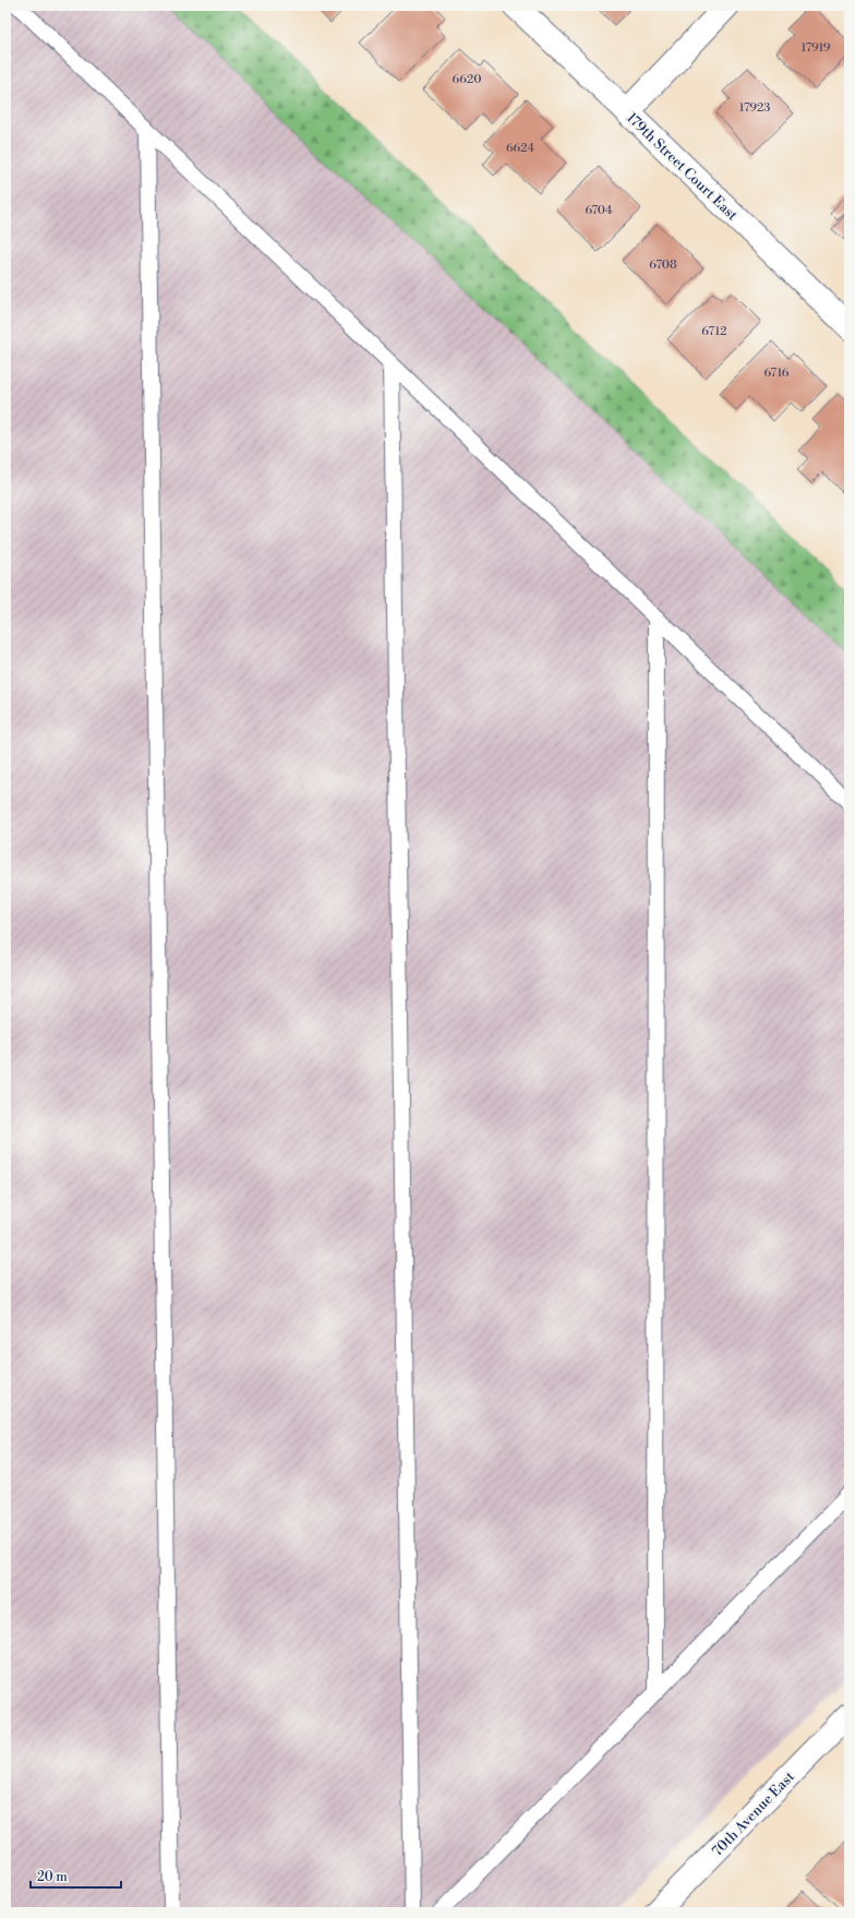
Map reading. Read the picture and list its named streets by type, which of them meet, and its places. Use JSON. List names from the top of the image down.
{
  "streets": {
    "street": ["179th Street Court East", "70th Avenue East"]
  },
  "house_numbers": [
    "17919",
    "6620",
    "17923",
    "6624",
    "6704",
    "6708",
    "6712",
    "6716"
  ],
  "scale_bar": "20 m"
}
